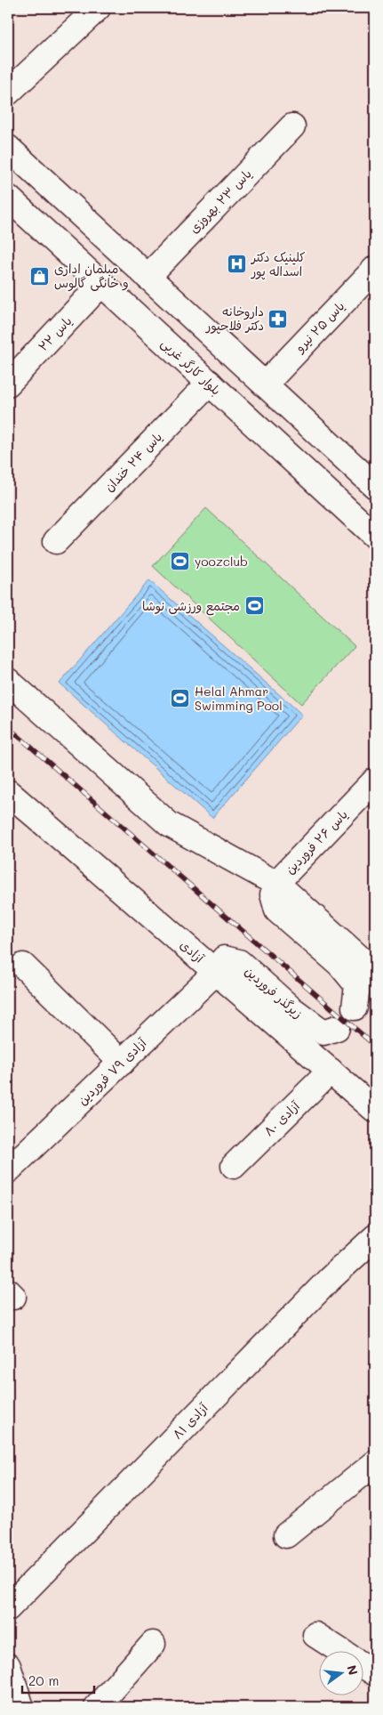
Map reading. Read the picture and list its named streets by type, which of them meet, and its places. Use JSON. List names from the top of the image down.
{
  "streets": {
    "street": [
      "یاس ۲۳ بهروزی",
      "یاس ۲۵ نیرو",
      "یاس ۲۲",
      "بلوار کارگر غربی",
      "یاس ۲۴ خندان",
      "یاس ۲۶ فروردین",
      "آزادی",
      "زیرگذر فروردین",
      "آزادی ۷۹ فروردین",
      "آزادی ۸۰",
      "آزادی ۸۱"
    ]
  },
  "crossings": [
    ["یاس ۲۲", "بلوار کارگر غربی"],
    ["بلوار کارگر غربی", "یاس ۲۴ خندان"],
    ["آزادی", "زیرگذر فروردین"],
    ["آزادی", "آزادی ۷۹ فروردین"],
    ["آزادی", "آزادی ۸۰"],
    ["زیرگذر فروردین", "آزادی ۷۹ فروردین"]
  ],
  "places": {
    "hospital": ["کلینیک دکتر اسداله پور"],
    "shop": ["مبلمان اداری و خانگی گالوس"],
    "pharmacy": ["داروخانه دکتر فلاحپور"],
    "sports": ["yoozclub", "مجتمع ورزشی نوشا", "Helal Ahmar Swimming Pool"]
  },
  "scale_bar": "20 m",
  "north": "right"
}
